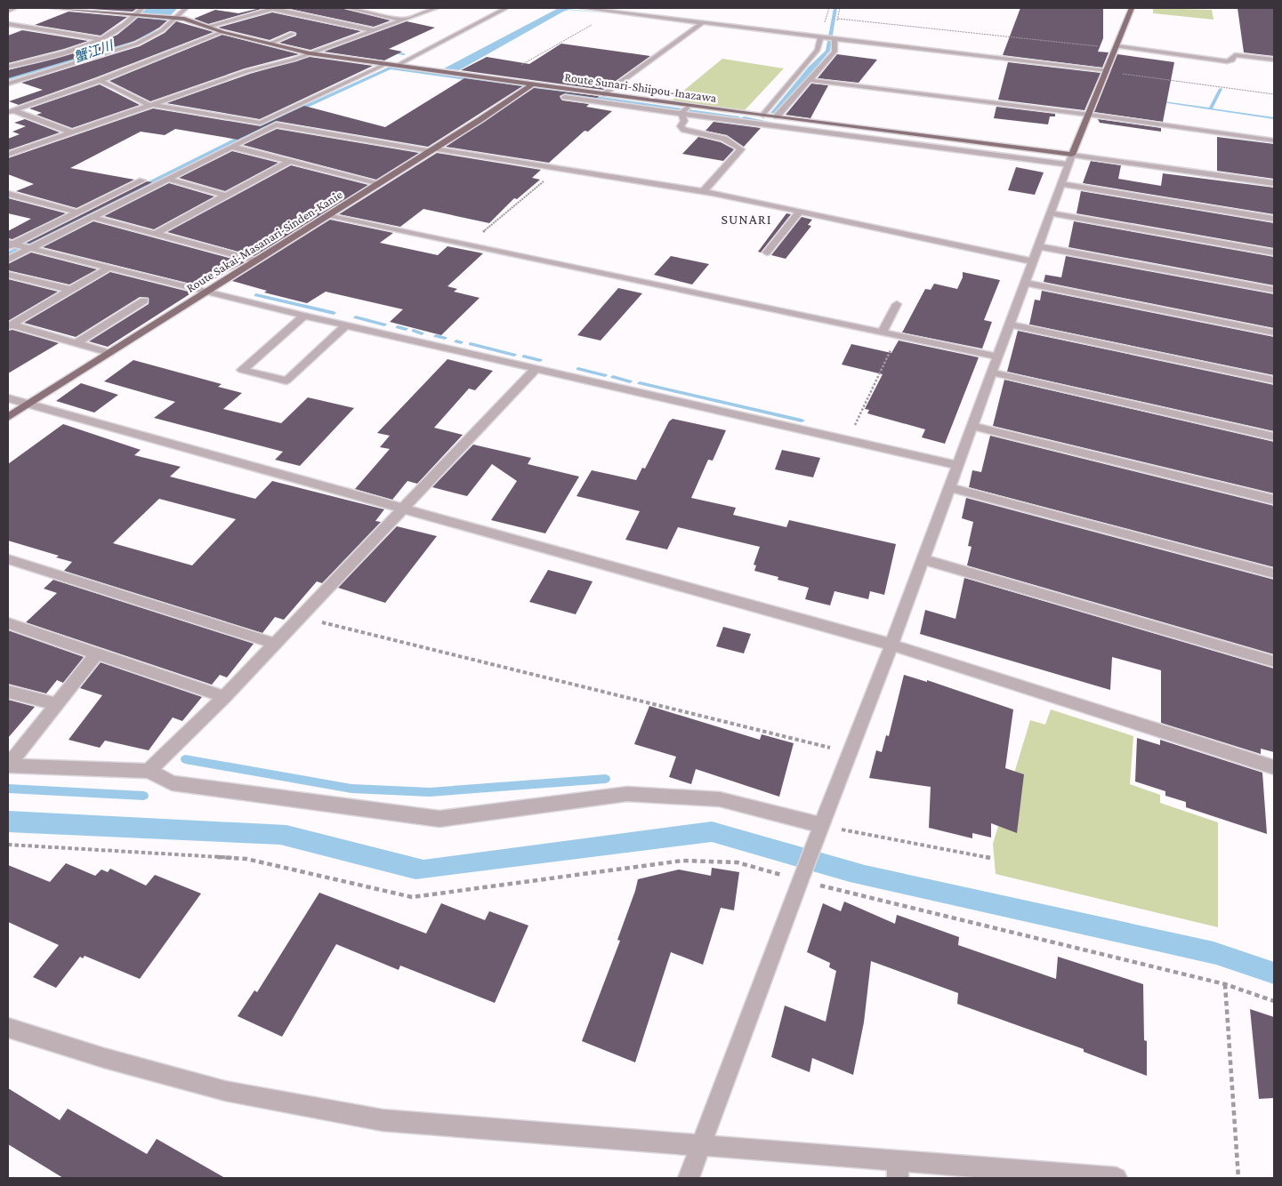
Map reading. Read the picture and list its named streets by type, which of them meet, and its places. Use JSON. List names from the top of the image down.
{
  "streets": {
    "main road": ["Route Sunari-Shiipou-Inazawa", "Route Sakai-Masanari-Sinden-Kanie"]
  },
  "crossings": [
    ["Route Sunari-Shiipou-Inazawa", "Route Sakai-Masanari-Sinden-Kanie"]
  ],
  "districts": ["SUNARI"],
  "water": ["蟹江川"]
}
